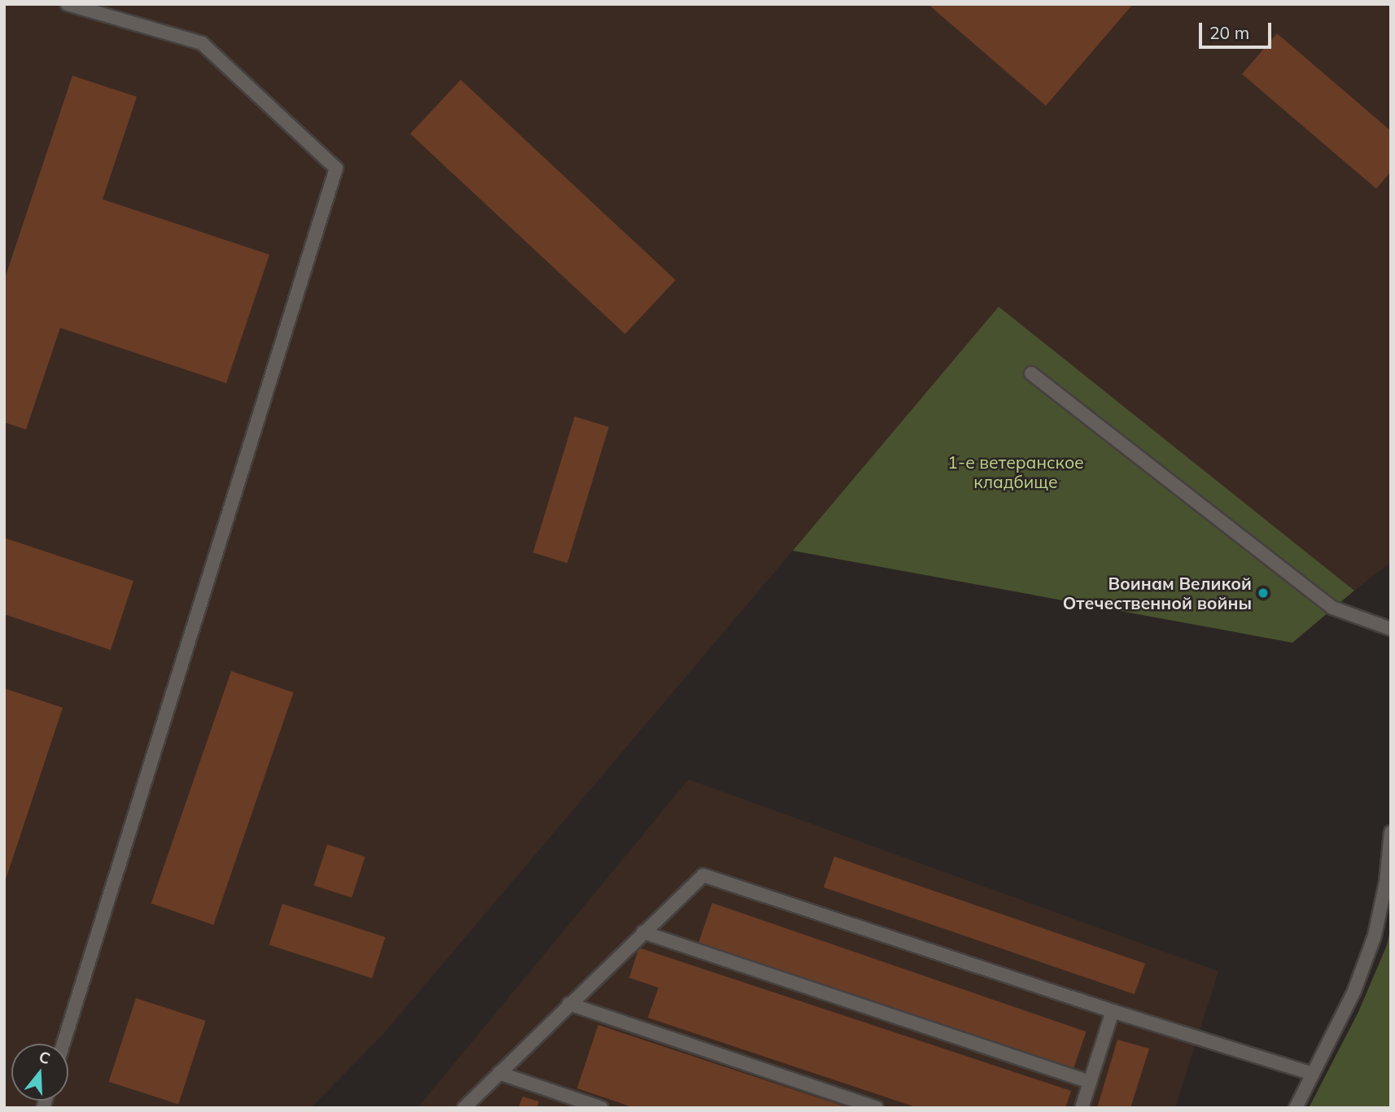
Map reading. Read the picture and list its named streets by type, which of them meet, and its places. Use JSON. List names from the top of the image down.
{
  "parks": ["1-е ветеранское кладбище"],
  "places": ["Воинам Великой Отечественной войны"],
  "scale_bar": "20 m",
  "north": "top"
}
